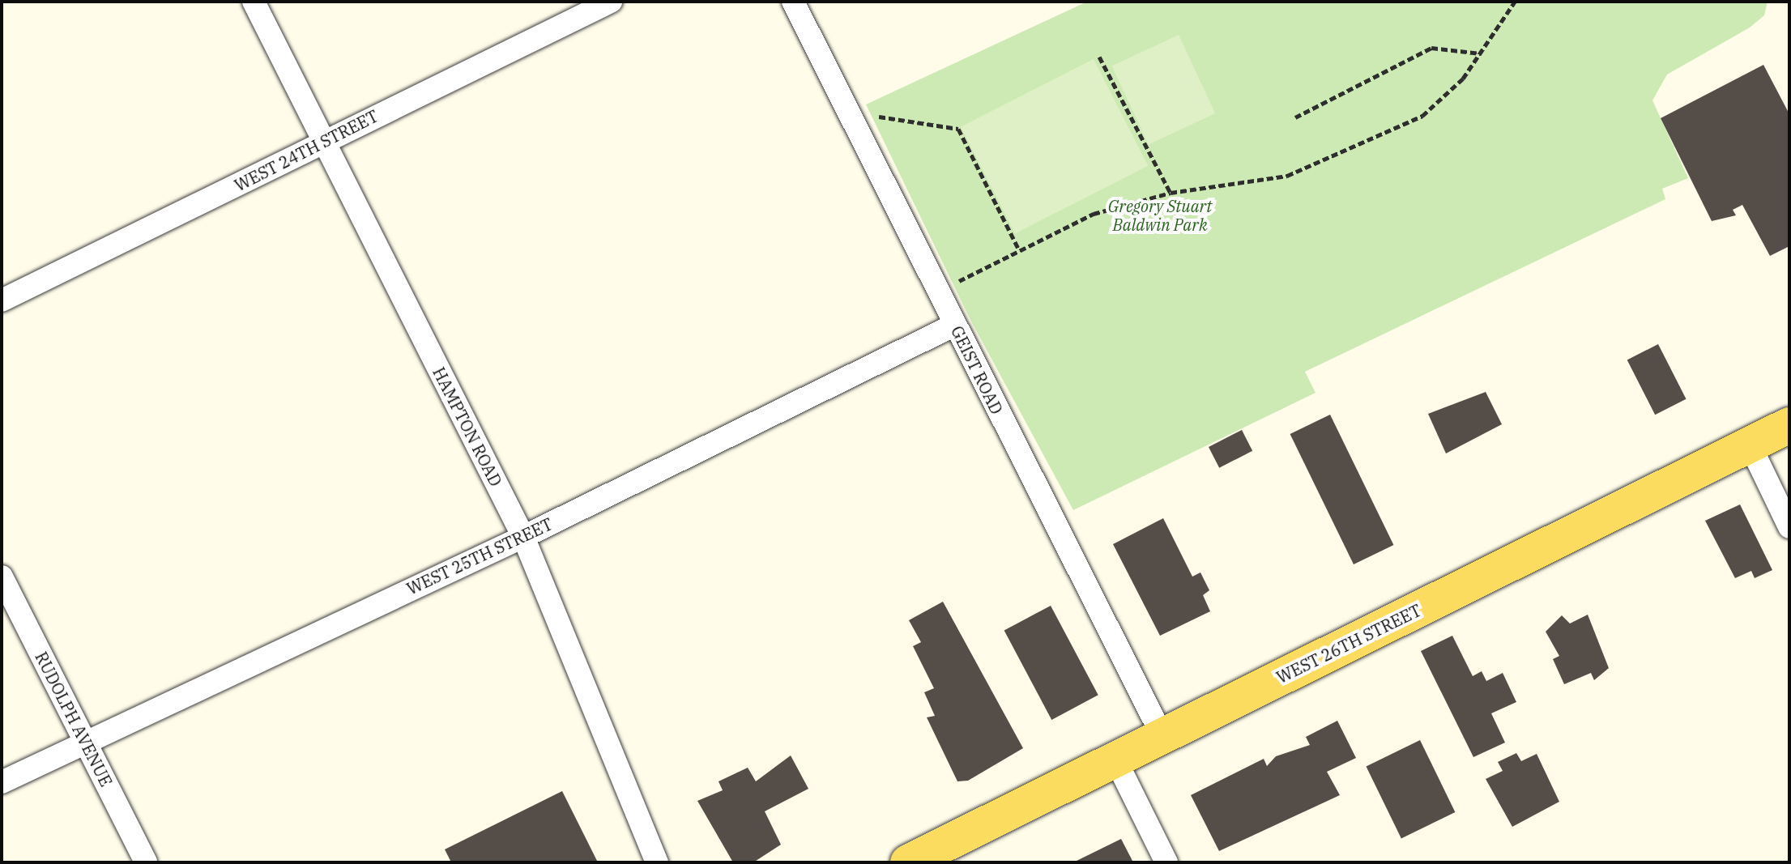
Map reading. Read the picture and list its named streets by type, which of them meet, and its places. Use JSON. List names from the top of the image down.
{
  "streets": {
    "main road": ["WEST 26TH STREET"],
    "street": [
      "WEST 24TH STREET",
      "GEIST ROAD",
      "HAMPTON ROAD",
      "WEST 25TH STREET",
      "RUDOLPH AVENUE"
    ]
  },
  "crossings": [
    ["WEST 24TH STREET", "HAMPTON ROAD"],
    ["GEIST ROAD", "WEST 25TH STREET"],
    ["GEIST ROAD", "WEST 26TH STREET"],
    ["HAMPTON ROAD", "WEST 25TH STREET"],
    ["WEST 25TH STREET", "RUDOLPH AVENUE"]
  ],
  "parks": ["Gregory Stuart Baldwin Park"]
}
